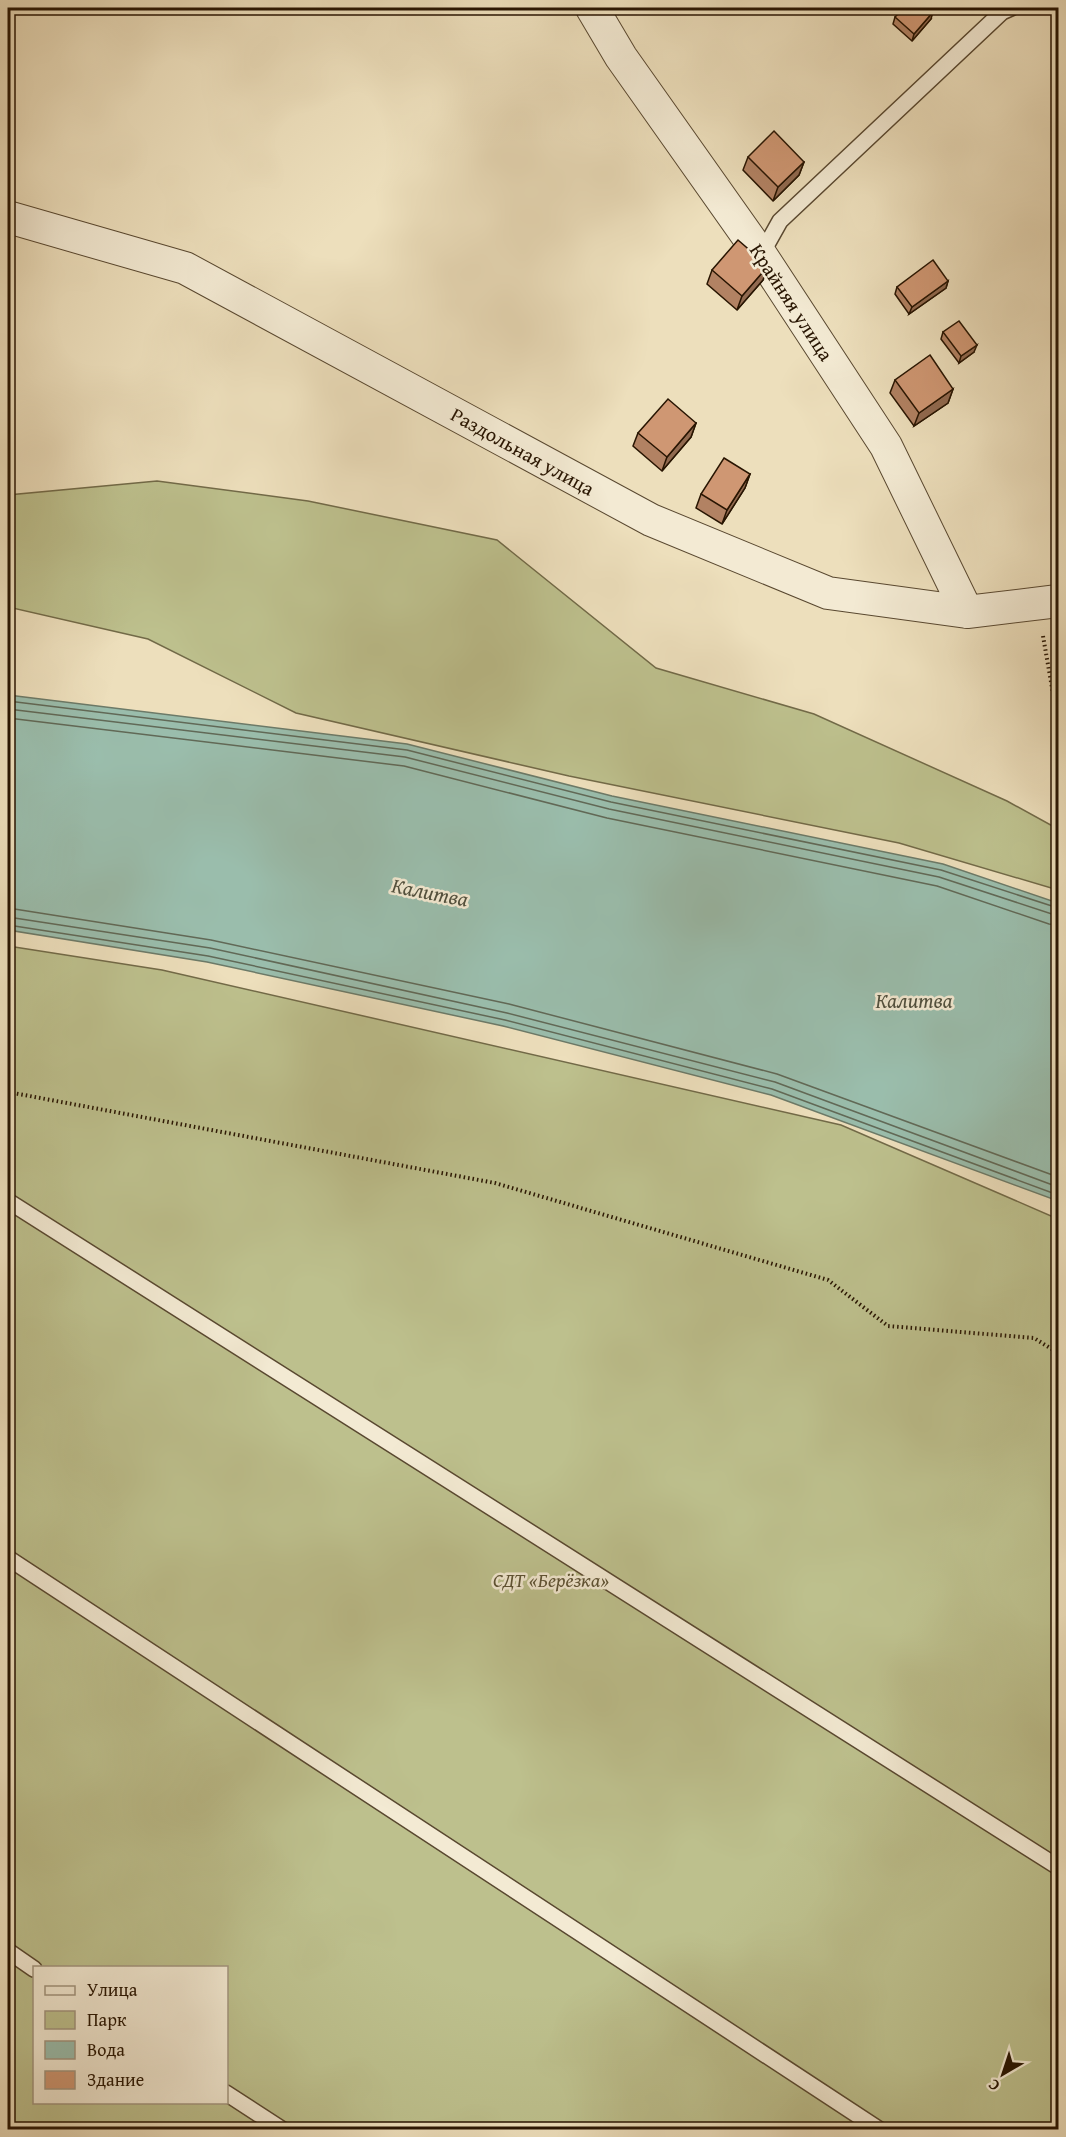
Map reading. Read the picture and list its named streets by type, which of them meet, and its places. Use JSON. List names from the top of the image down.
{
  "streets": {
    "street": ["Крайняя улица", "Раздольная улица"]
  },
  "crossings": [
    ["Крайняя улица", "Раздольная улица"]
  ],
  "water": ["Калитва"],
  "parks": ["СДТ «Берёзка»"],
  "legend": [
    "Улица",
    "Парк",
    "Вода",
    "Здание"
  ],
  "north": "bottom left"
}
